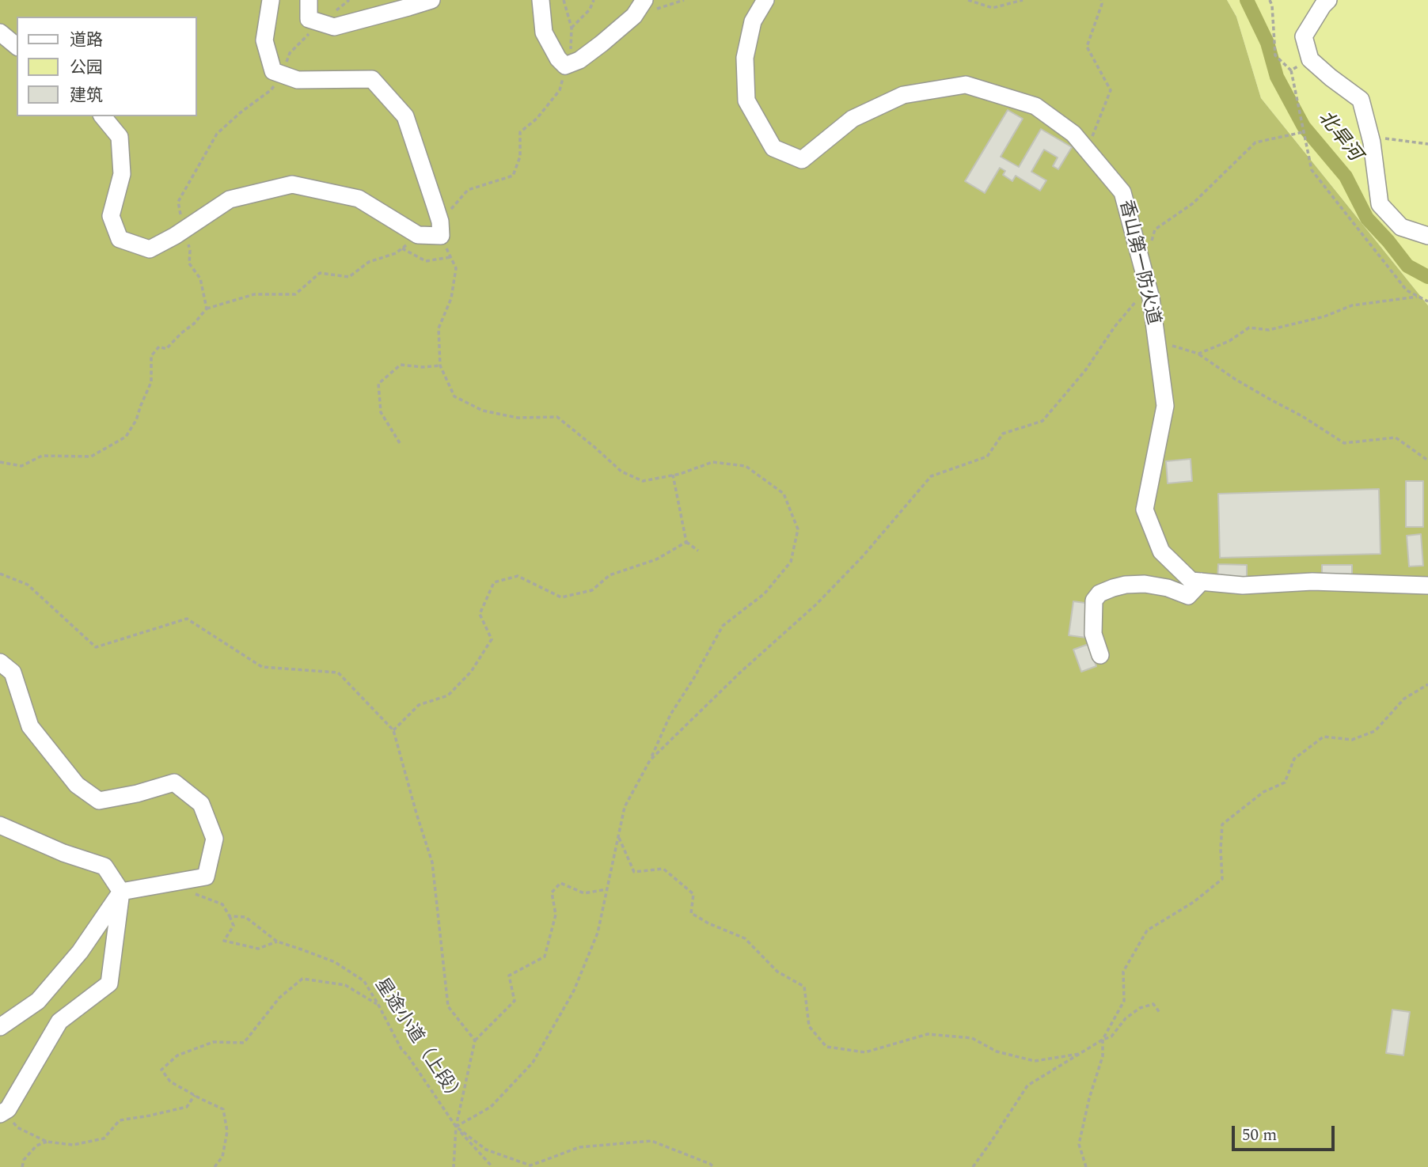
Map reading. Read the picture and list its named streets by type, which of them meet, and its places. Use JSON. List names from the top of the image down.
{
  "streets": {
    "street": ["香山第一防火道"],
    "path": ["星途小道（上段）"]
  },
  "water": ["北旱河"],
  "legend": ["道路", "公园", "建筑"],
  "scale_bar": "50 m"
}
